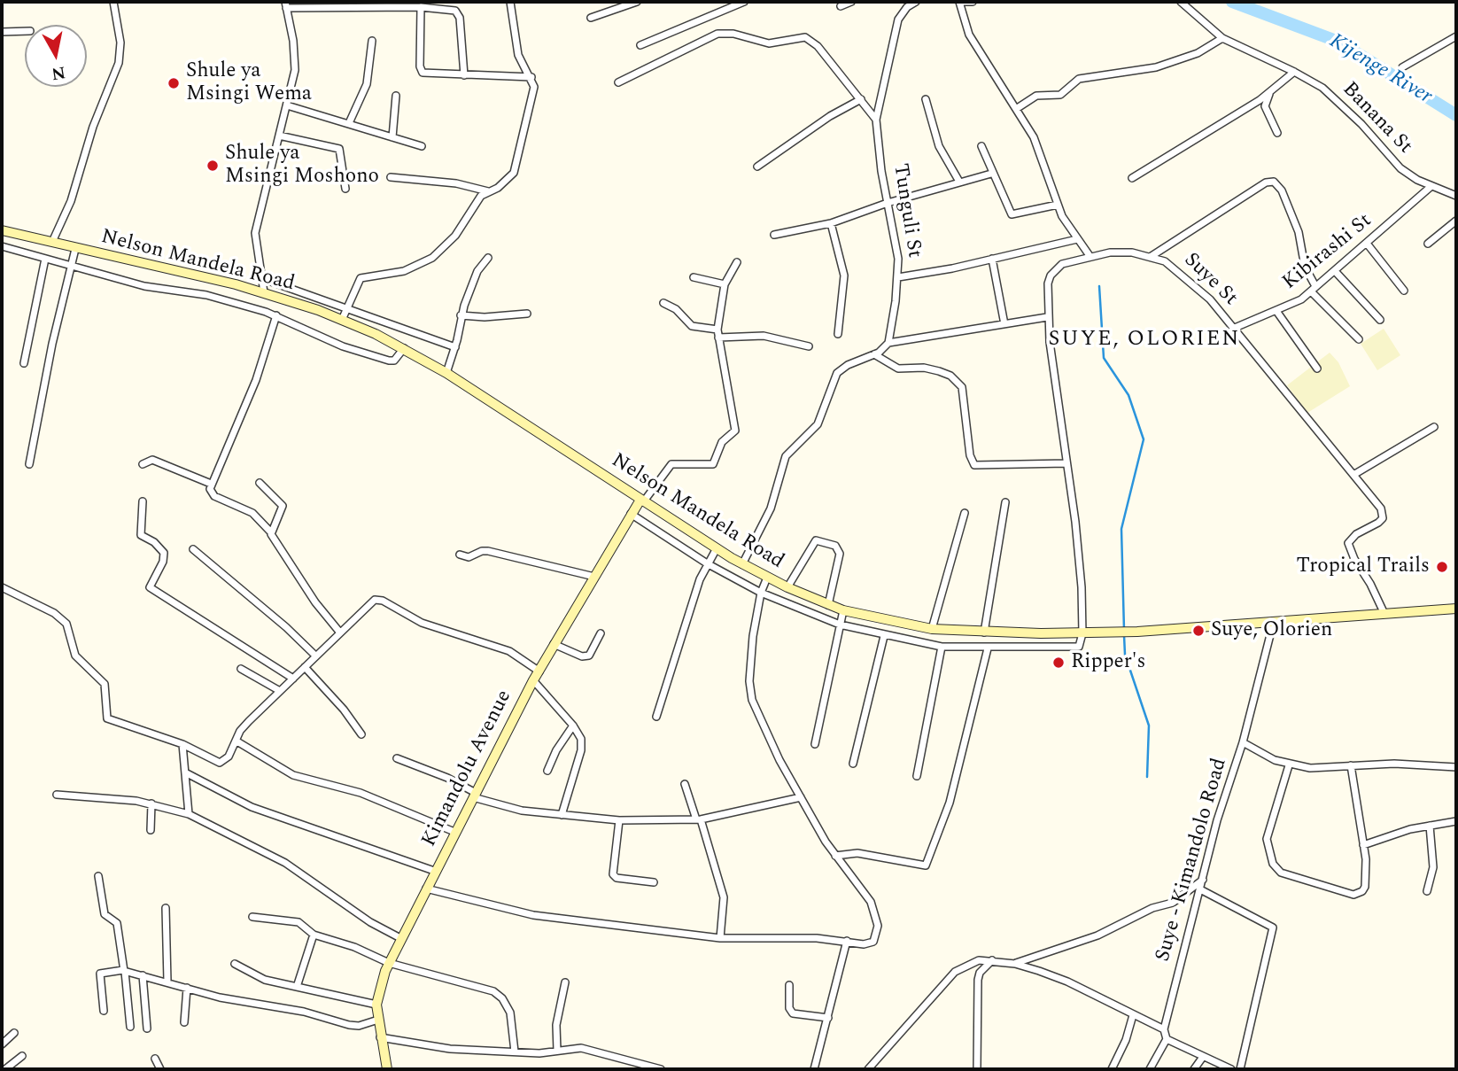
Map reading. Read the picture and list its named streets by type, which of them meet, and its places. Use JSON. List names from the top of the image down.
{
  "streets": {
    "main road": ["Nelson Mandela Road", "Kimandolu Avenue"],
    "street": [
      "Banana St",
      "Tunguli St",
      "Kibirashi St",
      "Suye St",
      "Suye - Kimandolo Road"
    ]
  },
  "crossings": [
    ["Banana St", "Kibirashi St"],
    ["Kibirashi St", "Suye St"],
    ["Nelson Mandela Road", "Suye St"],
    ["Nelson Mandela Road", "Kimandolu Avenue"],
    ["Nelson Mandela Road", "Suye - Kimandolo Road"]
  ],
  "districts": ["SUYE, OLORIEN"],
  "water": ["Kijenge River"],
  "places": [
    "Shule ya Msingi Wema",
    "Shule ya Msingi Moshono",
    "Tropical Trails",
    "Suye, Olorien",
    "Ripper's"
  ],
  "north": "bottom"
}
